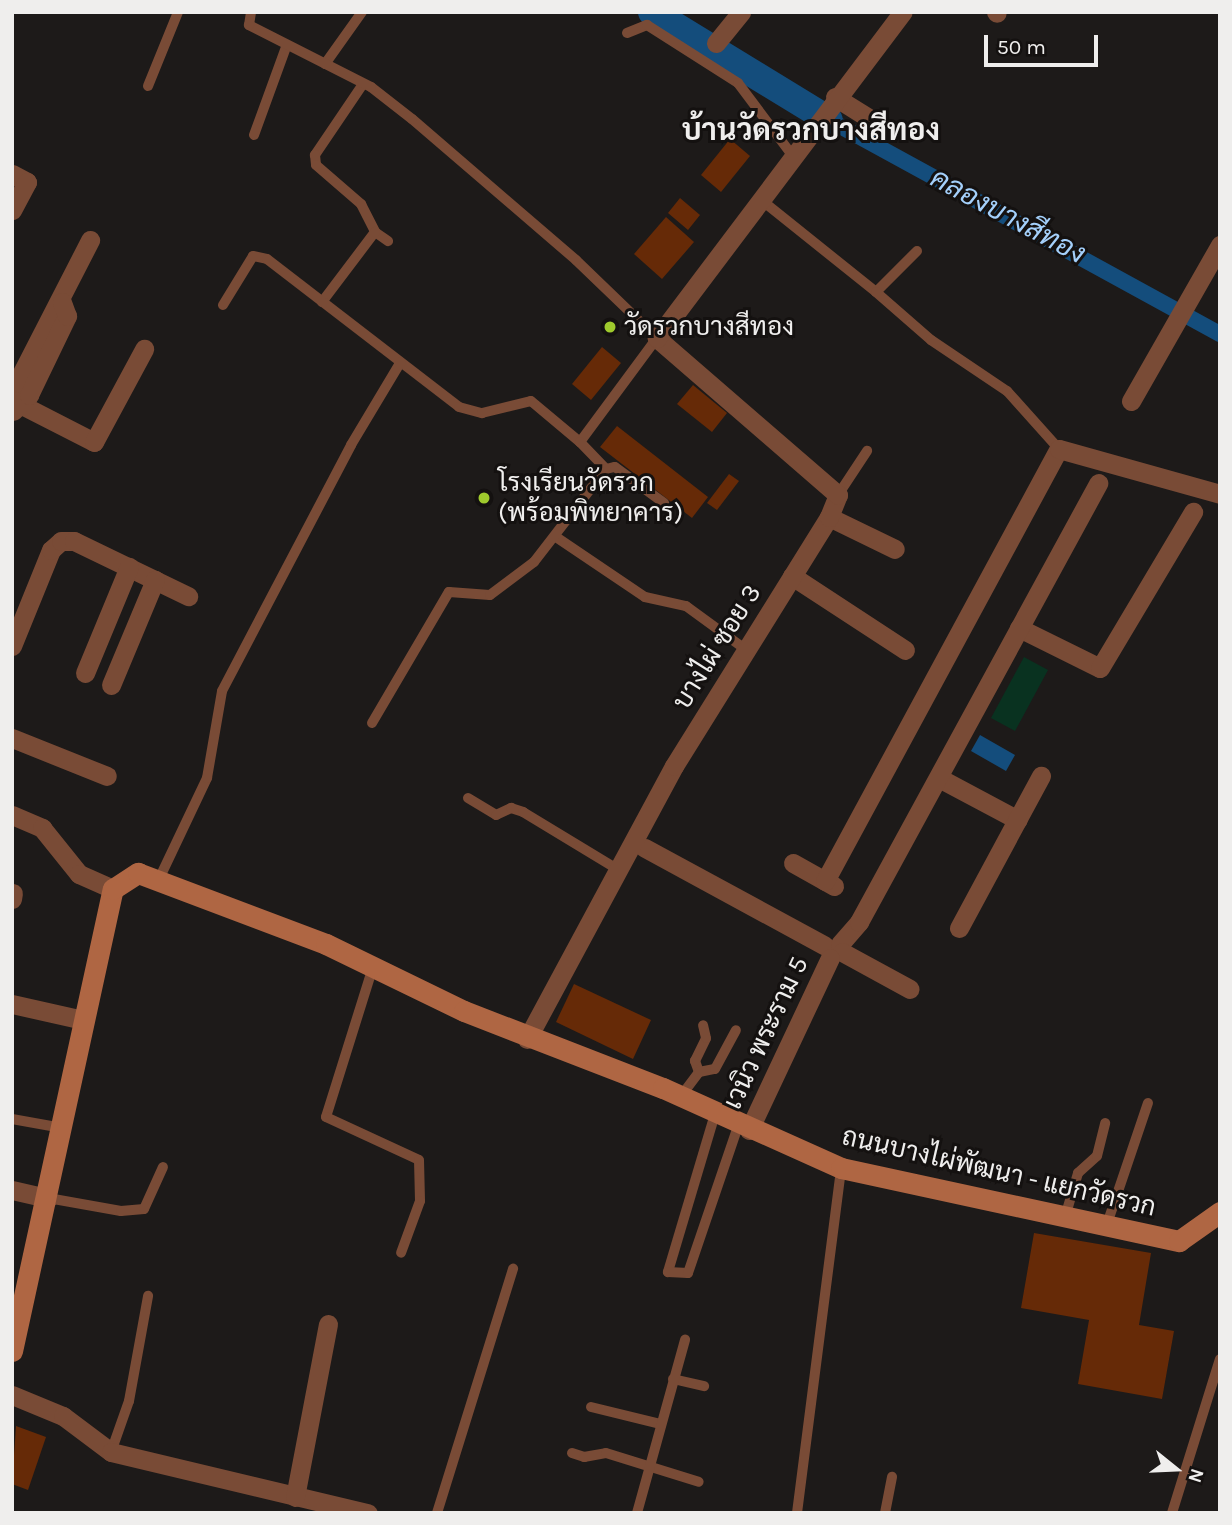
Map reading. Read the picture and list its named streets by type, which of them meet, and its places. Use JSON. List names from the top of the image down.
{
  "streets": {
    "street": ["บางไผ่ ซอย 3", "เวนิว พระราม 5", "ถนนบางไผ่พัฒนา - แยกวัดรวก"]
  },
  "crossings": [
    ["บางไผ่ ซอย 3", "ถนนบางไผ่พัฒนา - แยกวัดรวก"],
    ["เวนิว พระราม 5", "ถนนบางไผ่พัฒนา - แยกวัดรวก"]
  ],
  "districts": ["บ้านวัดรวกบางสีทอง"],
  "water": ["คลองบางสีทอง"],
  "places": ["วัดรวกบางสีทอง", "โรงเรียนวัดรวก (พร้อมพิทยาคาร)"],
  "scale_bar": "50 m",
  "north": "right"
}
